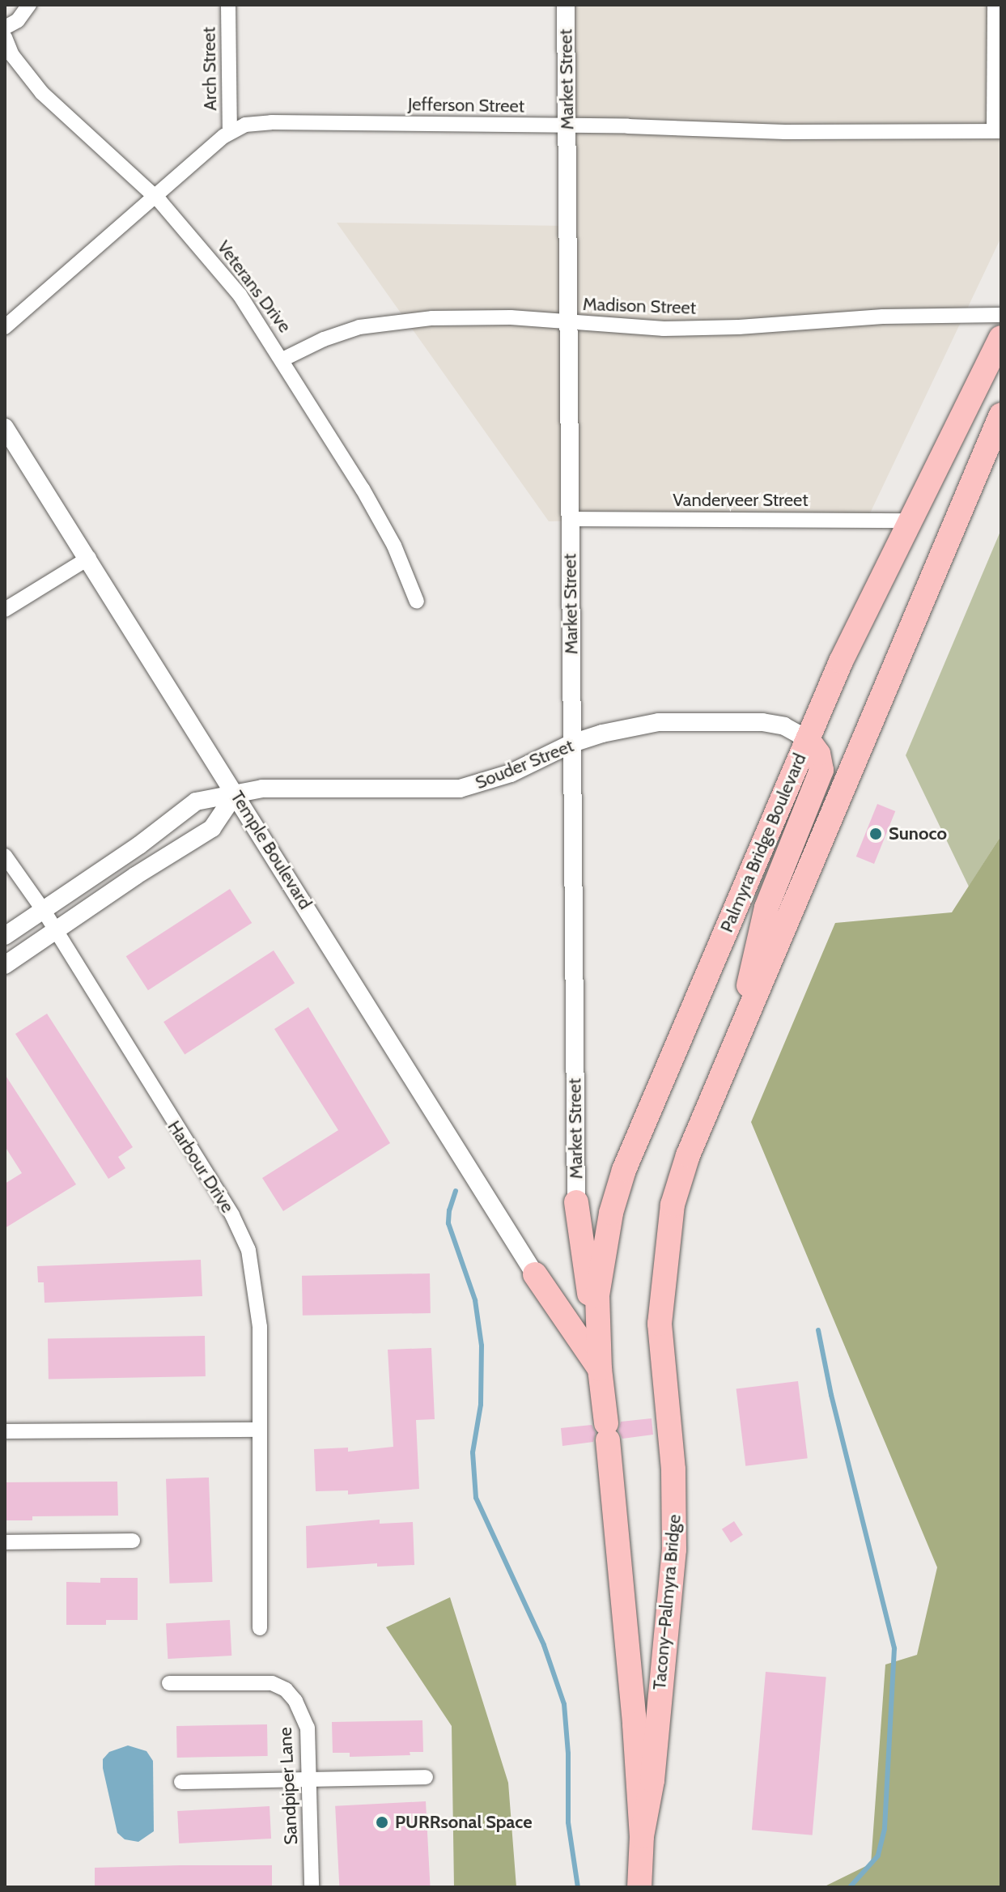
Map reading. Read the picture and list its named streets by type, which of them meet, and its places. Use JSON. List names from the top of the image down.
{
  "streets": {
    "highway": ["Palmyra Bridge Boulevard", "Tacony–Palmyra Bridge"],
    "street": [
      "Arch Street",
      "Market Street",
      "Jefferson Street",
      "Veterans Drive",
      "Madison Street",
      "Vanderveer Street",
      "Souder Street",
      "Temple Boulevard",
      "Harbour Drive",
      "Sandpiper Lane"
    ]
  },
  "crossings": [
    ["Arch Street", "Jefferson Street"],
    ["Market Street", "Jefferson Street"],
    ["Market Street", "Madison Street"],
    ["Market Street", "Vanderveer Street"],
    ["Market Street", "Souder Street"],
    ["Jefferson Street", "Veterans Drive"],
    ["Veterans Drive", "Madison Street"],
    ["Vanderveer Street", "Palmyra Bridge Boulevard"],
    ["Souder Street", "Palmyra Bridge Boulevard"],
    ["Souder Street", "Temple Boulevard"],
    ["Palmyra Bridge Boulevard", "Tacony–Palmyra Bridge"]
  ],
  "places": ["Sunoco", "PURRsonal Space"]
}
